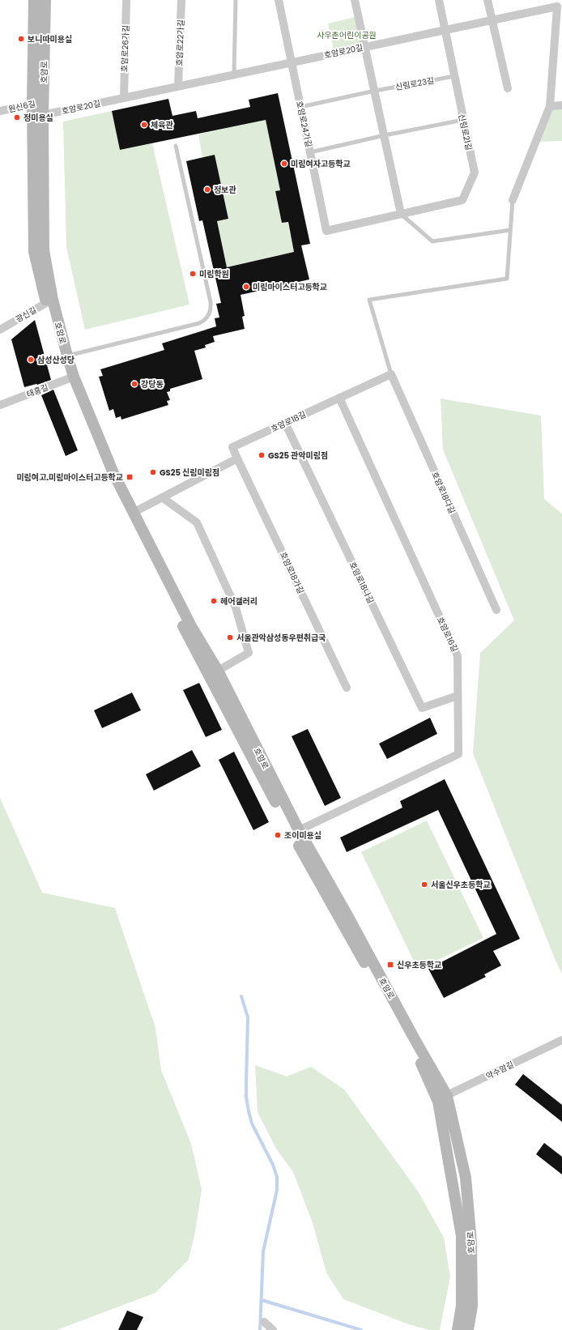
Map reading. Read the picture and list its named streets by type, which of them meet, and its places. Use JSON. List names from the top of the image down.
{
  "streets": {
    "main road": ["호암로"],
    "street": [
      "호암로22가길",
      "호암로26가길",
      "호암로20길",
      "원신6길",
      "호암로24가길",
      "신림로21길",
      "광신길",
      "태흥길",
      "호암로18길",
      "호암로18다길",
      "호암로18가길",
      "호암로18나길",
      "호암로16길",
      "약수암길"
    ],
    "lane": ["신림로23길"]
  },
  "crossings": [
    ["호암로22가길", "호암로20길"],
    ["호암로26가길", "호암로20길"],
    ["호암로20길", "호암로"],
    ["호암로20길", "호암로24가길"],
    ["호암로20길", "신림로21길"],
    ["호암로", "원신6길"],
    ["호암로", "광신길"],
    ["호암로", "태흥길"],
    ["호암로", "호암로16길"],
    ["호암로", "약수암길"],
    ["신림로23길", "호암로24가길"],
    ["신림로23길", "신림로21길"],
    ["호암로24가길", "신림로21길"],
    ["호암로18길", "호암로18다길"],
    ["호암로18길", "호암로18가길"],
    ["호암로18길", "호암로18나길"],
    ["호암로18길", "호암로16길"],
    ["호암로18나길", "호암로16길"]
  ],
  "parks": ["사우촌어린이공원"],
  "places": {
    "other": [
      "보니따미용실",
      "정미용실",
      "체육관",
      "미림여자고등학교",
      "정보관",
      "미림학원",
      "미림마이스터고등학교",
      "삼성산성당",
      "강당동",
      "GS25 관악미림점",
      "GS25 신림미림점",
      "헤어갤러리",
      "서울관악삼성동우편취급국",
      "조이미용실",
      "서울신우초등학교"
    ],
    "transit": ["미림여고.미림마이스터고등학교", "신우초등학교"]
  }
}
